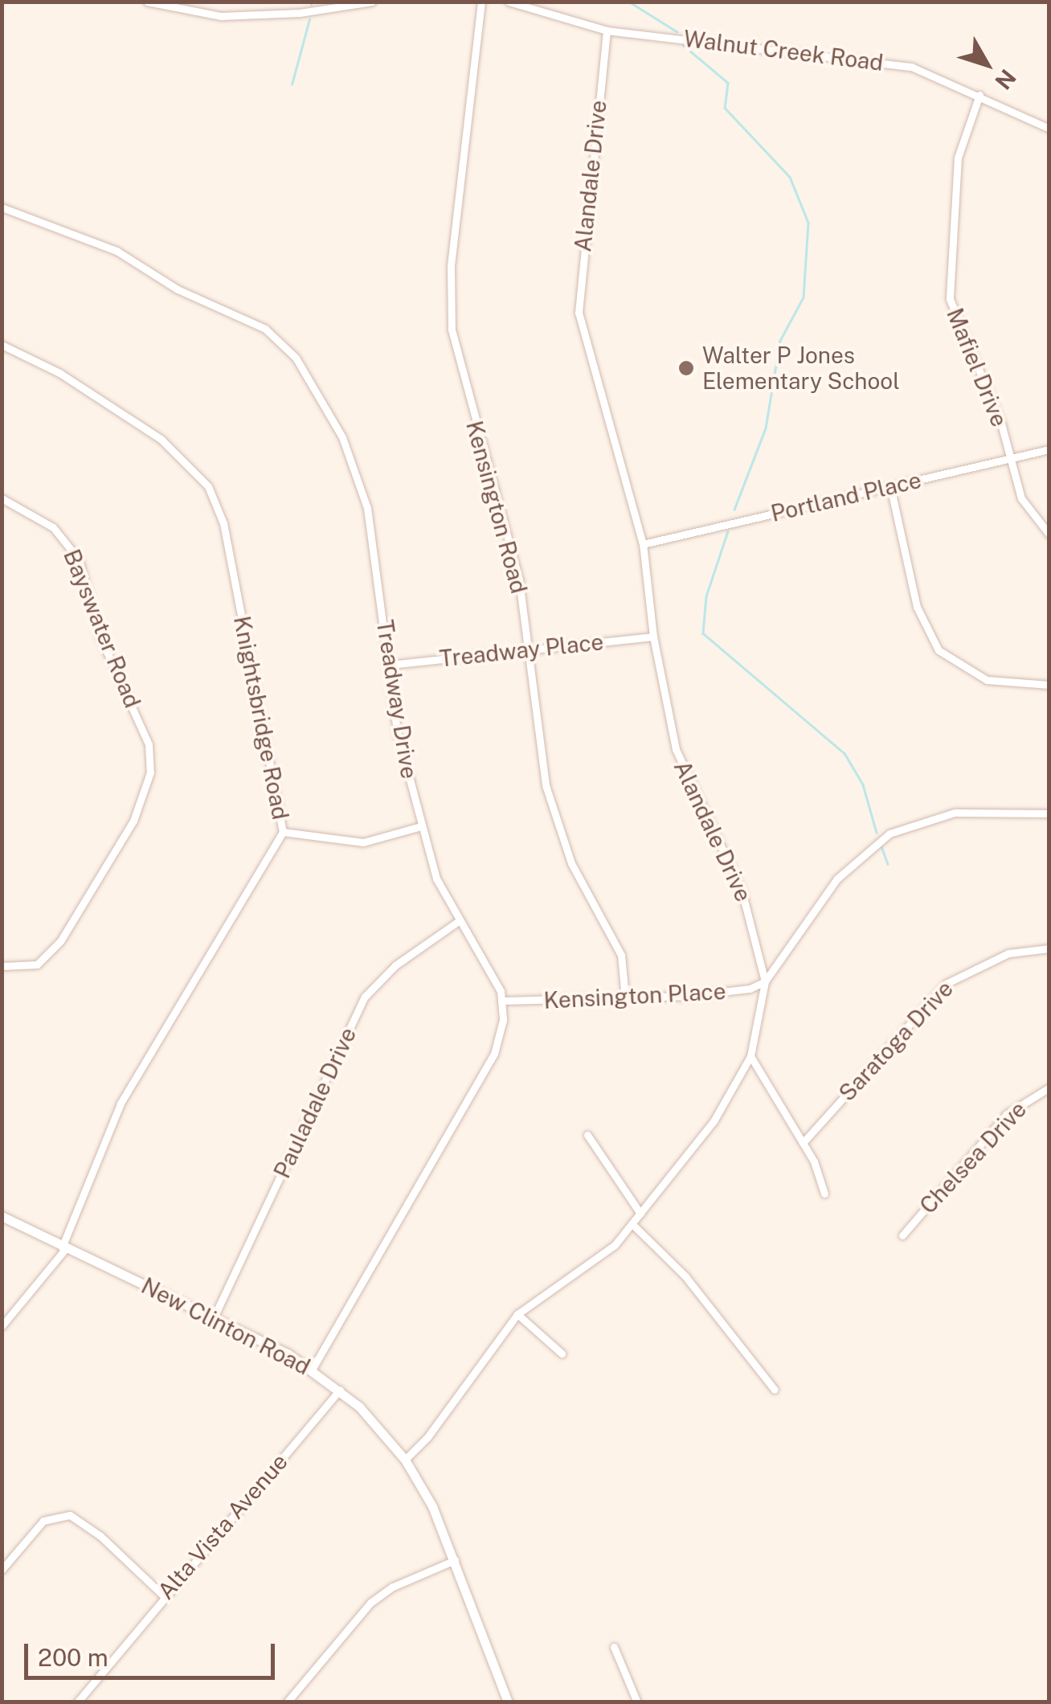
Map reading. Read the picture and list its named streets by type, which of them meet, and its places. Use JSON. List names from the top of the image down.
{
  "streets": {
    "street": [
      "Walnut Creek Road",
      "Alandale Drive",
      "Mafiel Drive",
      "Portland Place",
      "Kensington Road",
      "Bayswater Road",
      "Treadway Place",
      "Treadway Drive",
      "Knightsbridge Road",
      "Kensington Place",
      "Saratoga Drive",
      "Pauladale Drive",
      "Chelsea Drive",
      "New Clinton Road",
      "Alta Vista Avenue"
    ]
  },
  "crossings": [
    ["Walnut Creek Road", "Alandale Drive"],
    ["Walnut Creek Road", "Mafiel Drive"],
    ["Alandale Drive", "Portland Place"],
    ["Alandale Drive", "Treadway Place"],
    ["Alandale Drive", "Kensington Place"],
    ["Alandale Drive", "New Clinton Road"],
    ["Mafiel Drive", "Portland Place"],
    ["Kensington Road", "Treadway Place"],
    ["Kensington Road", "Kensington Place"],
    ["Treadway Place", "Treadway Drive"],
    ["Treadway Drive", "Kensington Place"],
    ["Treadway Drive", "Pauladale Drive"],
    ["Treadway Drive", "New Clinton Road"],
    ["Knightsbridge Road", "New Clinton Road"],
    ["Pauladale Drive", "New Clinton Road"],
    ["New Clinton Road", "Alta Vista Avenue"]
  ],
  "places": ["Walter P Jones Elementary School"],
  "scale_bar": "200 m",
  "north": "bottom right"
}
